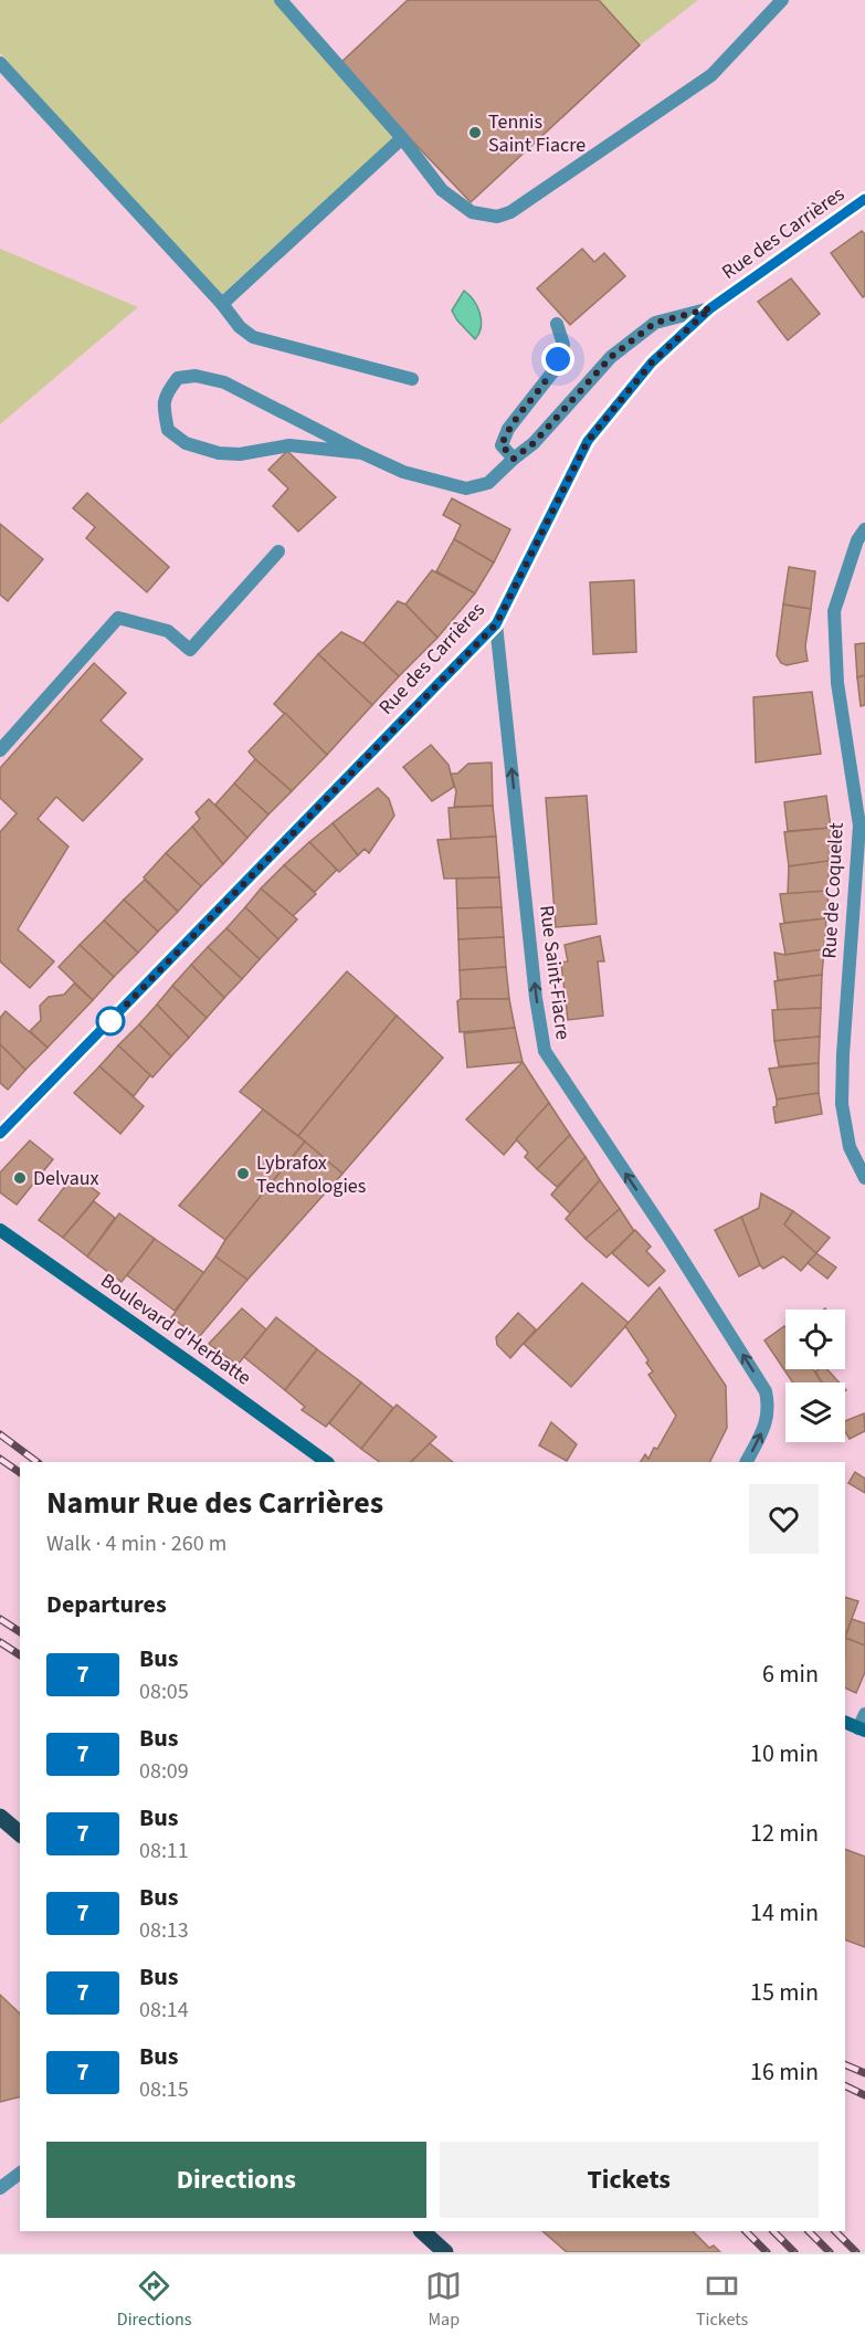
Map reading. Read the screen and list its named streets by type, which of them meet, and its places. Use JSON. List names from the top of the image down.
{
  "streets": {
    "street": [
      "Rue des Carrières",
      "Rue de Coquelet",
      "Rue Saint-Fiacre",
      "Boulevard d'Herbatte"
    ]
  },
  "crossings": [
    ["Rue des Carrières", "Rue Saint-Fiacre"]
  ],
  "one_way": ["Rue Saint-Fiacre"],
  "places": ["Tennis Saint Fiacre", "Lybrafox Technologies", "Delvaux"],
  "lines": ["bus line 7"],
  "page": {
    "heading": [
      ["Namur Rue des Carrières", "Walk · 4 min · 260 m"],
      "Departures"
    ],
    "list": [
      {
        "mark": "7",
        "name": "Bus",
        "note": "08:05",
        "value": "6 min"
      },
      {
        "mark": "7",
        "name": "Bus",
        "note": "08:09",
        "value": "10 min"
      },
      {
        "mark": "7",
        "name": "Bus",
        "note": "08:11",
        "value": "12 min"
      },
      {
        "mark": "7",
        "name": "Bus",
        "note": "08:13",
        "value": "14 min"
      },
      {
        "mark": "7",
        "name": "Bus",
        "note": "08:14",
        "value": "15 min"
      },
      {
        "mark": "7",
        "name": "Bus",
        "note": "08:15",
        "value": "16 min"
      }
    ],
    "buttons": ["Directions", "Tickets"],
    "tabs": ["Directions", "Map", "Tickets"]
  }
}
